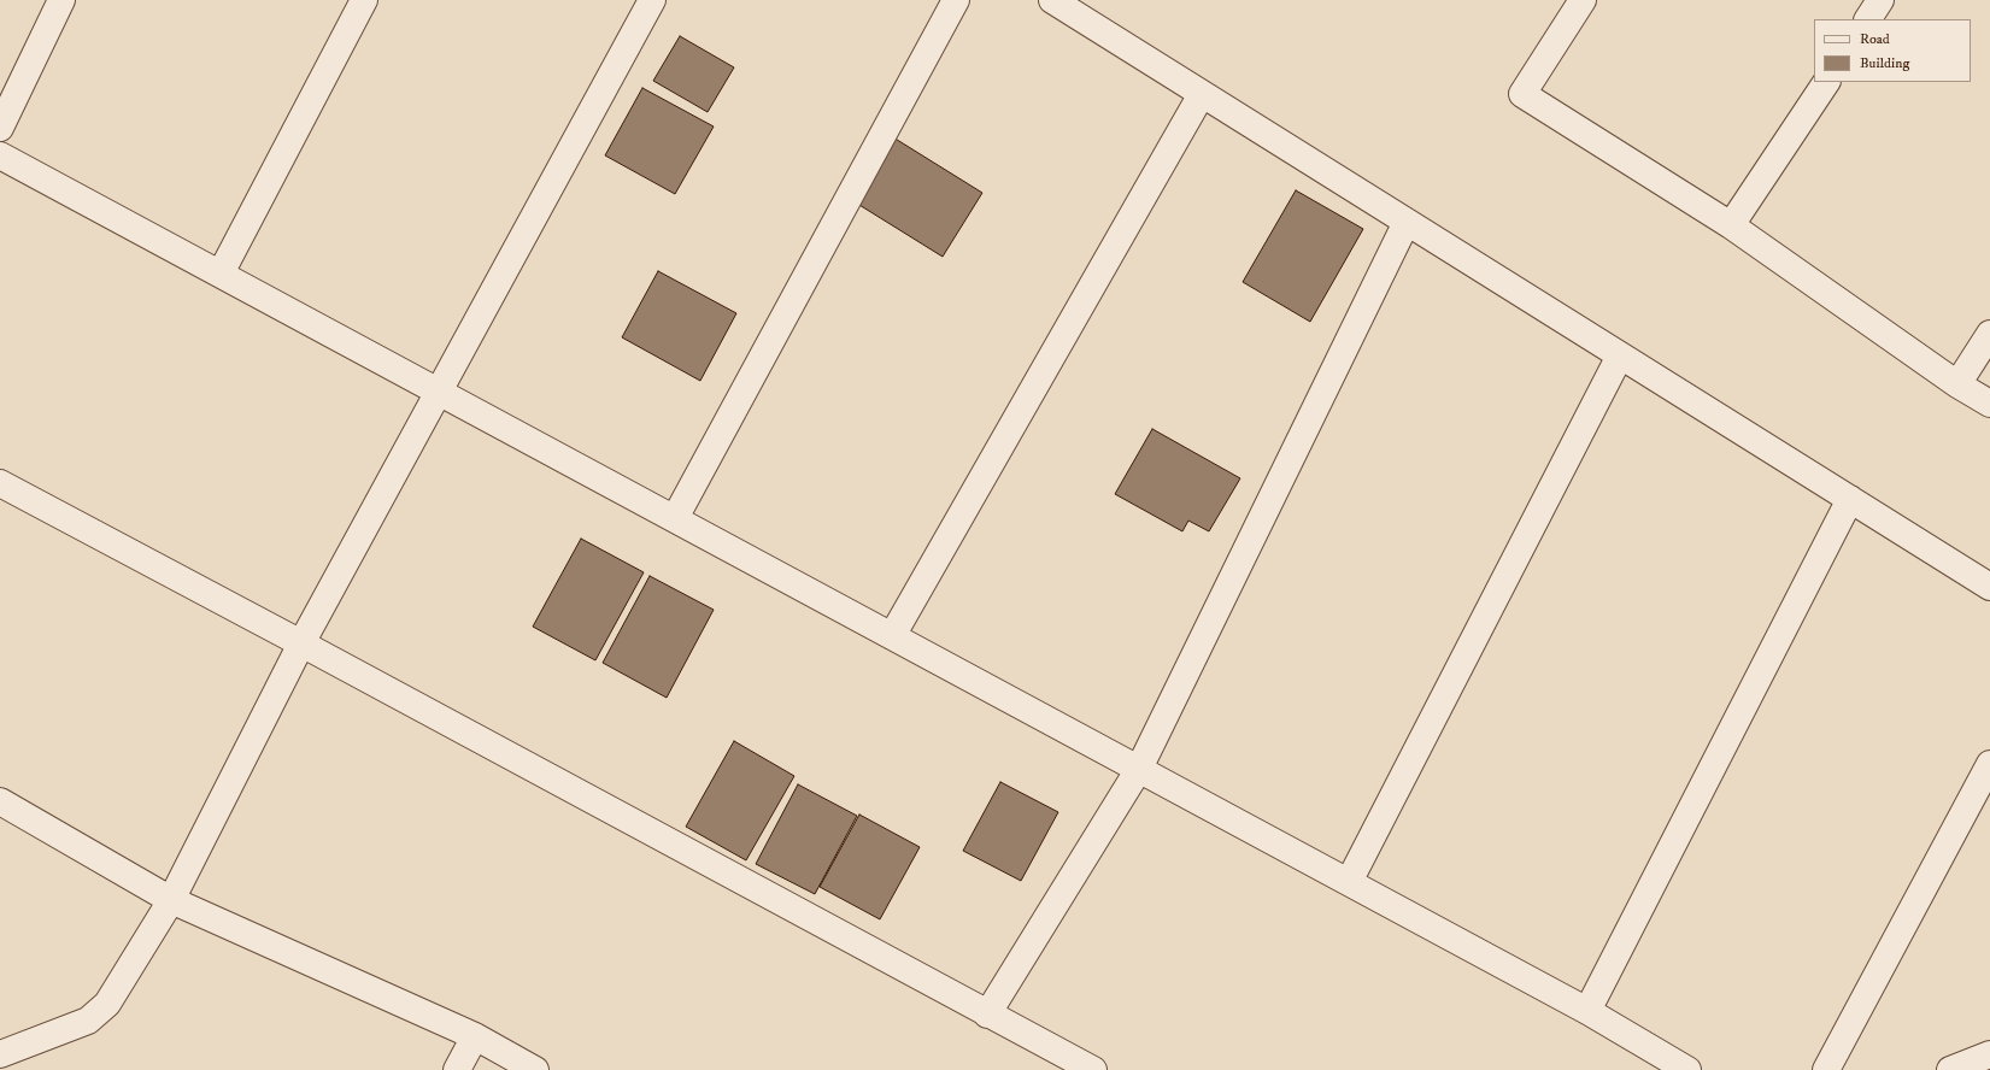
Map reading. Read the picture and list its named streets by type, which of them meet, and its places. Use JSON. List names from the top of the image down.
{
  "legend": ["Road", "Building"]
}
